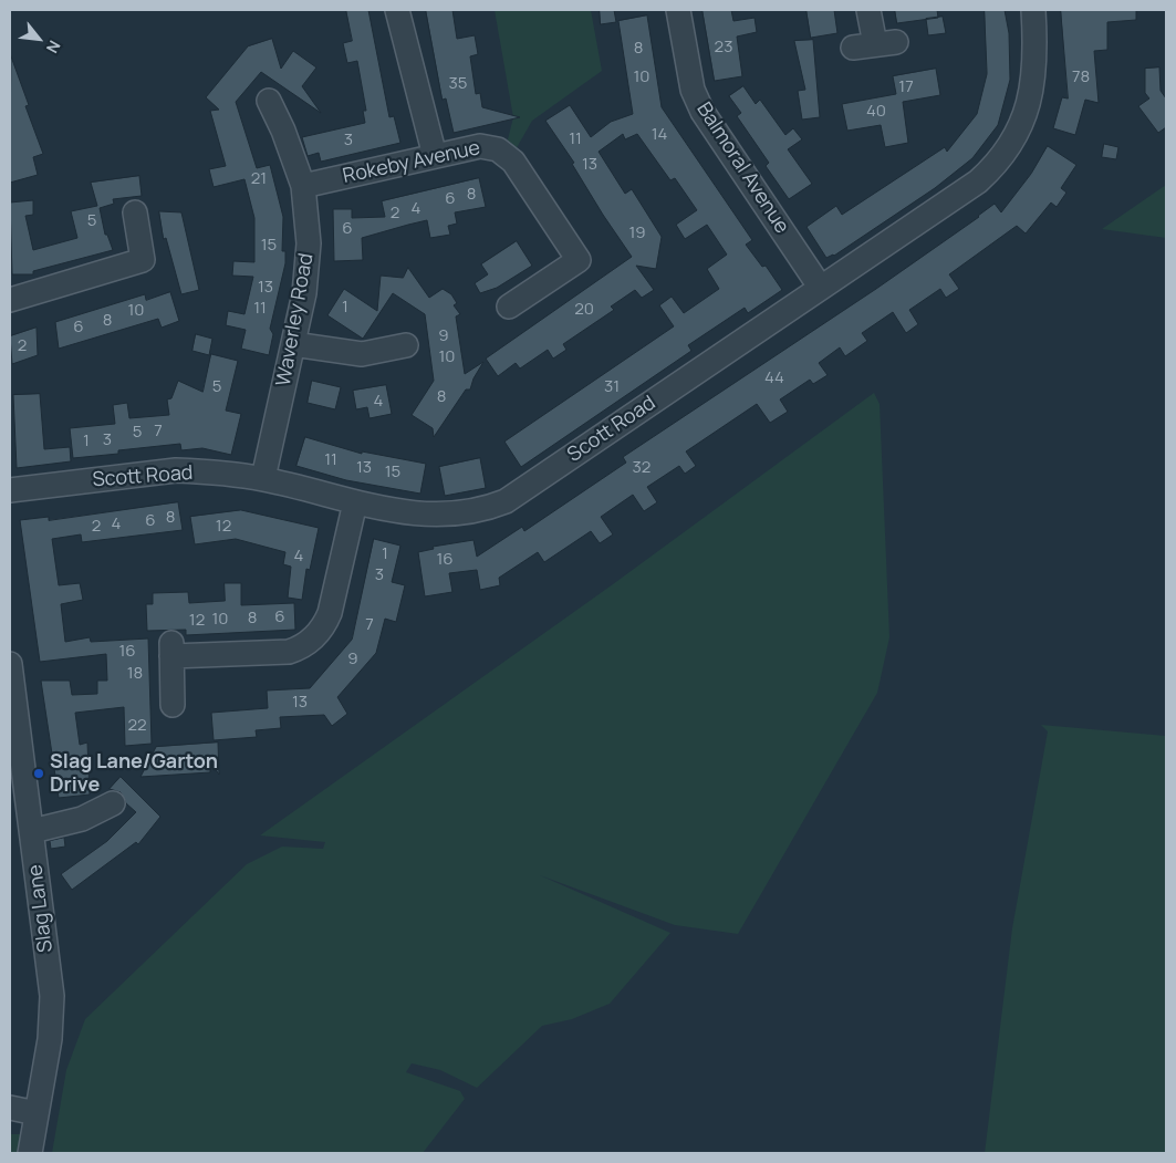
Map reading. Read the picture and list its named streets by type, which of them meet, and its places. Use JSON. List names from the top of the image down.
{
  "streets": {
    "street": [
      "Rokeby Avenue",
      "Balmoral Avenue",
      "Waverley Road",
      "Scott Road",
      "Slag Lane"
    ]
  },
  "crossings": [
    ["Rokeby Avenue", "Waverley Road"],
    ["Balmoral Avenue", "Scott Road"],
    ["Waverley Road", "Scott Road"]
  ],
  "places": ["Slag Lane/Garton Drive"],
  "house_numbers": [
    "23",
    "8",
    "10",
    "78",
    "35",
    "17",
    "40",
    "14",
    "11",
    "3",
    "13",
    "21",
    "8",
    "6",
    "4",
    "2",
    "5",
    "6",
    "19",
    "15",
    "13",
    "1",
    "11",
    "20",
    "10",
    "8",
    "6",
    "9",
    "2",
    "10",
    "44",
    "5",
    "31",
    "8",
    "4",
    "7",
    "5",
    "3",
    "1",
    "11",
    "13",
    "32",
    "15",
    "8",
    "6",
    "4",
    "2",
    "12",
    "1",
    "4",
    "16",
    "3",
    "6",
    "8",
    "10",
    "12",
    "7",
    "16",
    "9",
    "18",
    "13",
    "22"
  ],
  "north": "bottom right"
}
